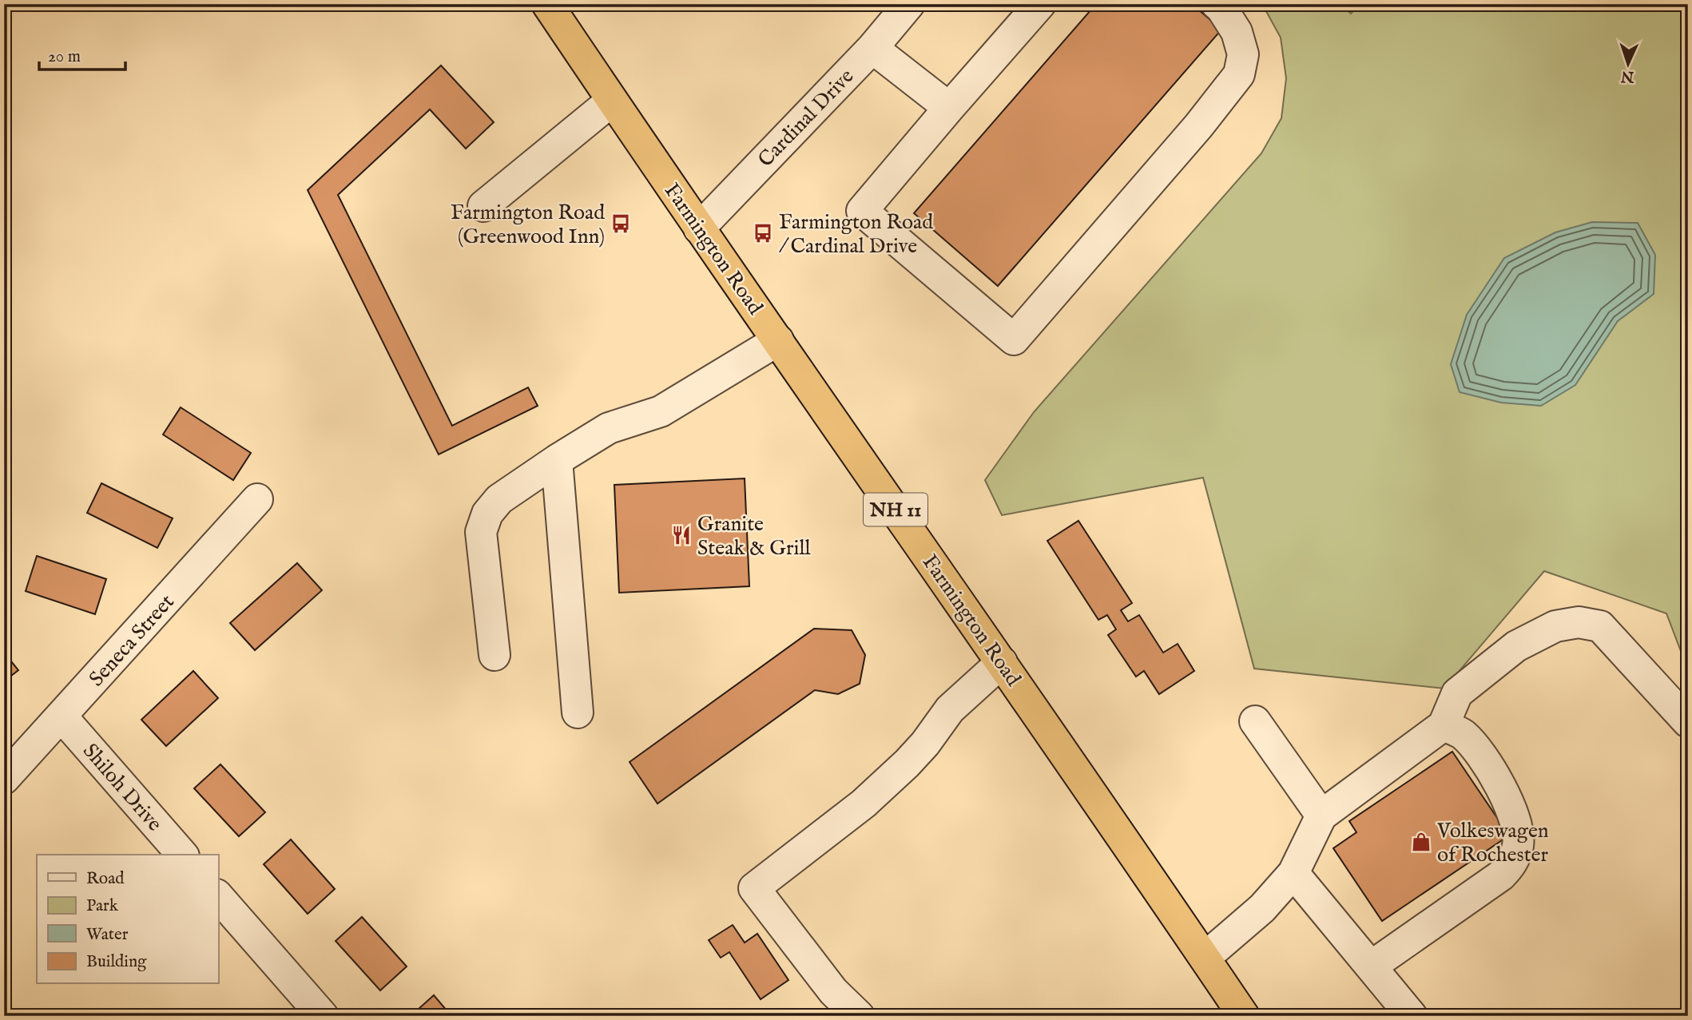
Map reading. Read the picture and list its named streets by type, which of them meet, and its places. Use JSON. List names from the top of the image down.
{
  "streets": {
    "highway": ["Farmington Road", "NH 11"],
    "street": ["Cardinal Drive", "Seneca Street", "Shiloh Drive"]
  },
  "crossings": [
    ["Cardinal Drive", "Farmington Road"],
    ["Seneca Street", "Shiloh Drive"]
  ],
  "places": {
    "bus stop": ["Farmington Road (Greenwood Inn)", "Farmington Road / Cardinal Drive"],
    "restaurant": ["Granite Steak & Grill"],
    "shop": ["Volkeswagen of Rochester"]
  },
  "legend": [
    "Road",
    "Park",
    "Water",
    "Building"
  ],
  "scale_bar": "20 m",
  "north": "bottom"
}
